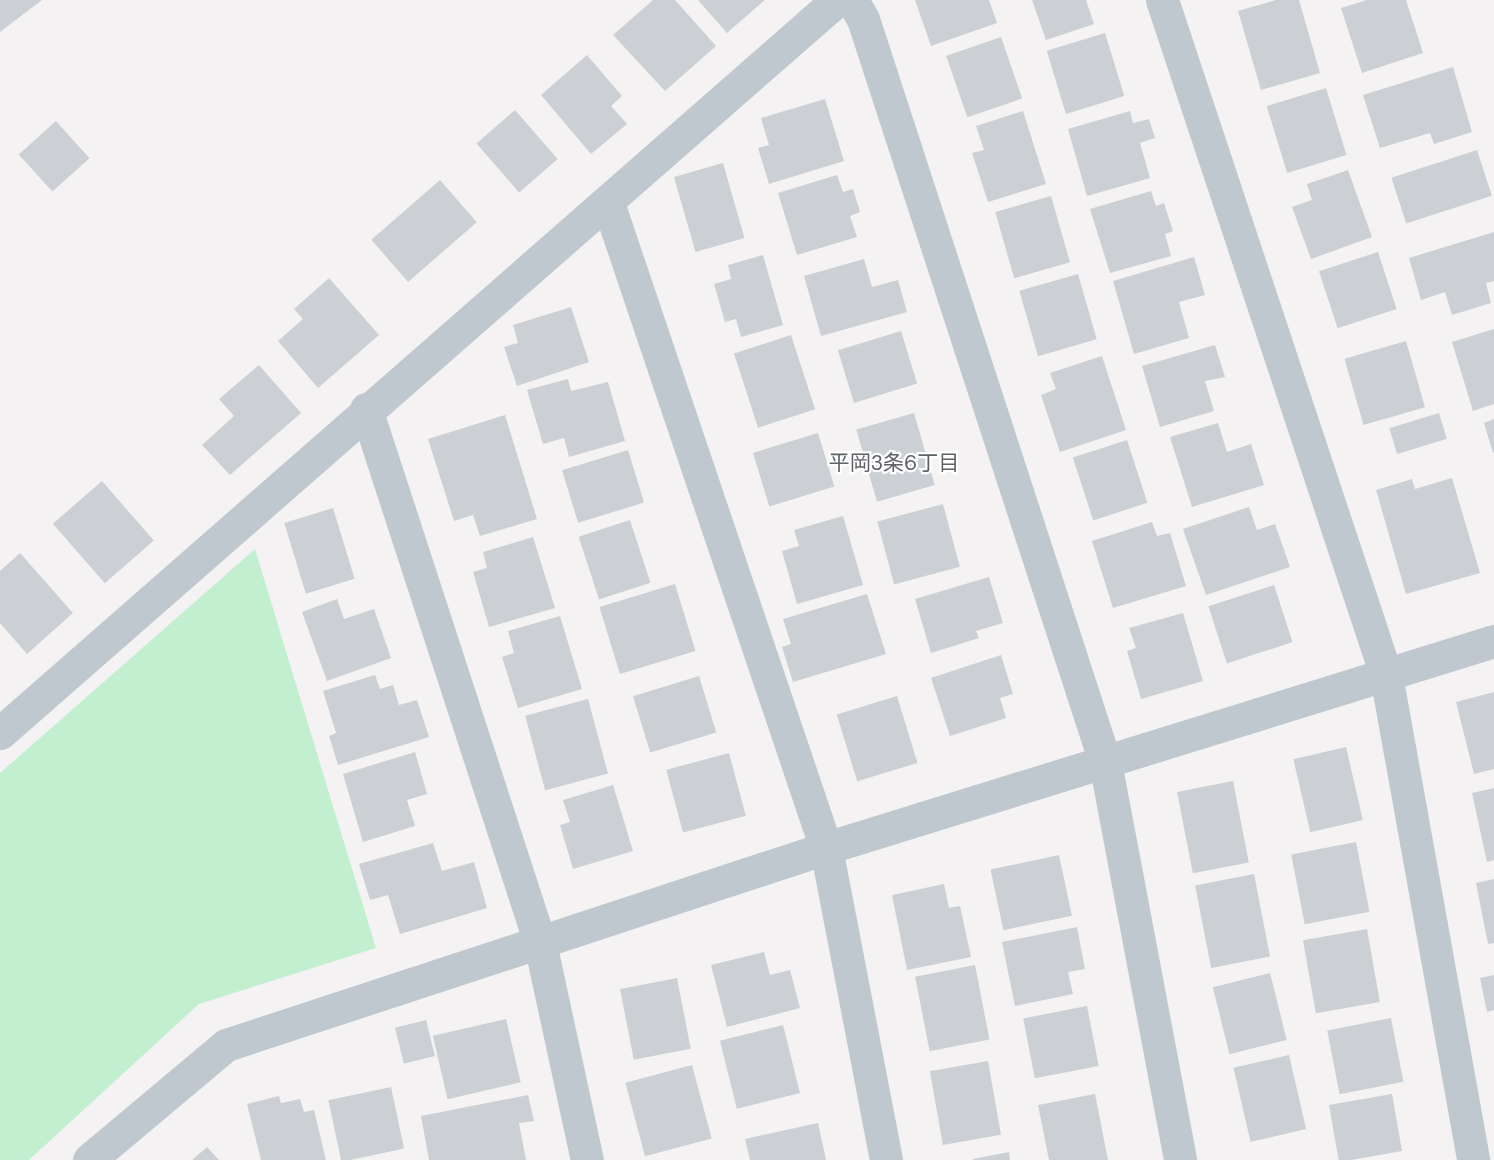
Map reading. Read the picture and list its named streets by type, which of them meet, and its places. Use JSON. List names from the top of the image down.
{
  "districts": ["平岡3条6丁目"]
}
